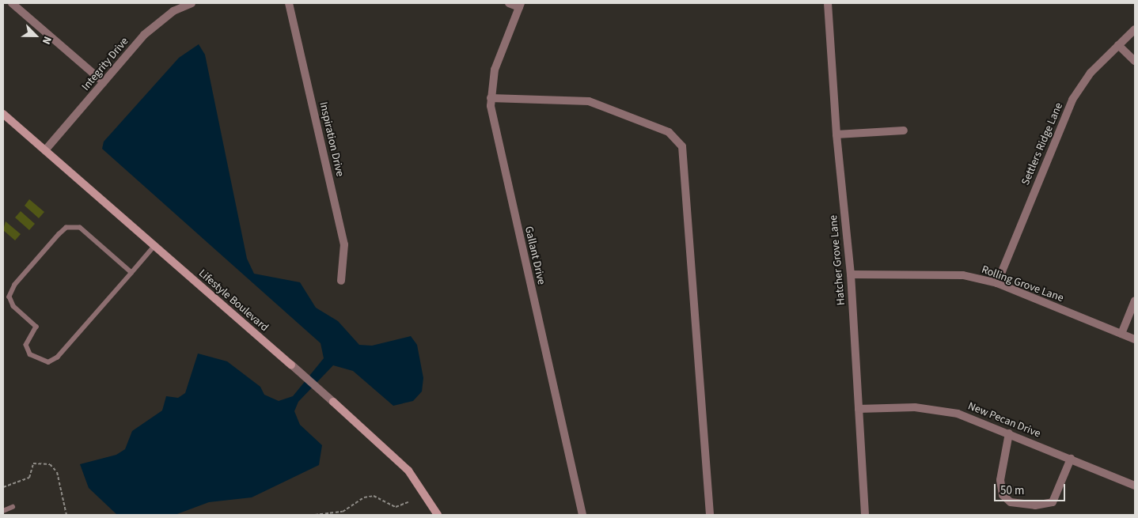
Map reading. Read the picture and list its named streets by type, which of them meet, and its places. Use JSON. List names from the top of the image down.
{
  "streets": {
    "street": [
      "Integrity Drive",
      "Inspiration Drive",
      "Settlers Ridge Lane",
      "Gallant Drive",
      "Hatcher Grove Lane",
      "Rolling Grove Lane",
      "Lifestyle Boulevard",
      "New Pecan Drive"
    ]
  },
  "crossings": [
    ["Integrity Drive", "Lifestyle Boulevard"],
    ["Settlers Ridge Lane", "Rolling Grove Lane"],
    ["Hatcher Grove Lane", "Rolling Grove Lane"],
    ["Hatcher Grove Lane", "New Pecan Drive"]
  ],
  "scale_bar": "50 m",
  "north": "bottom right"
}
